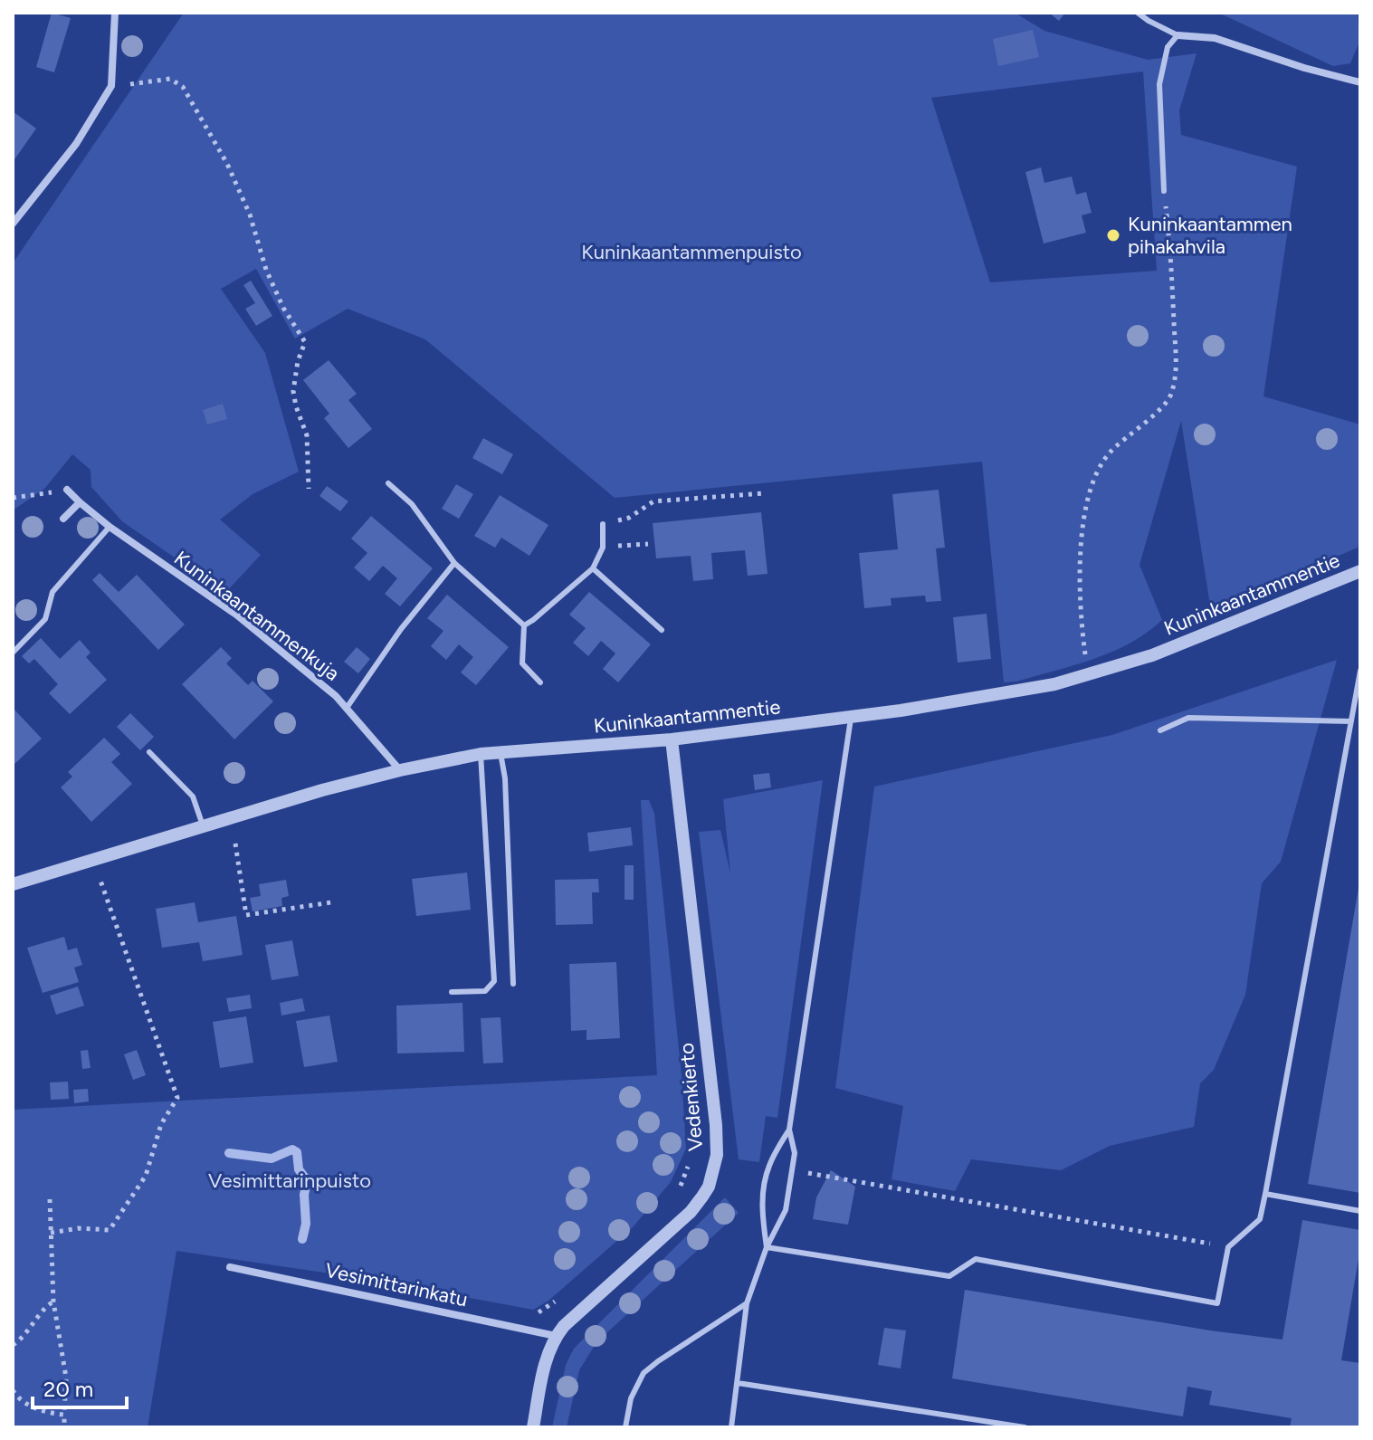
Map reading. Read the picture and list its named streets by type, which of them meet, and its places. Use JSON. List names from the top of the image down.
{
  "streets": {
    "street": [
      "Kuninkaantammentie",
      "Kuninkaantammenkuja",
      "Vedenkierto",
      "Vesimittarinkatu"
    ]
  },
  "crossings": [
    ["Kuninkaantammentie", "Kuninkaantammenkuja"],
    ["Kuninkaantammentie", "Vedenkierto"],
    ["Vedenkierto", "Vesimittarinkatu"]
  ],
  "parks": ["Kuninkaantammenpuisto", "Vesimittarinpuisto"],
  "places": ["Kuninkaantammen pihakahvila"],
  "scale_bar": "20 m"
}
